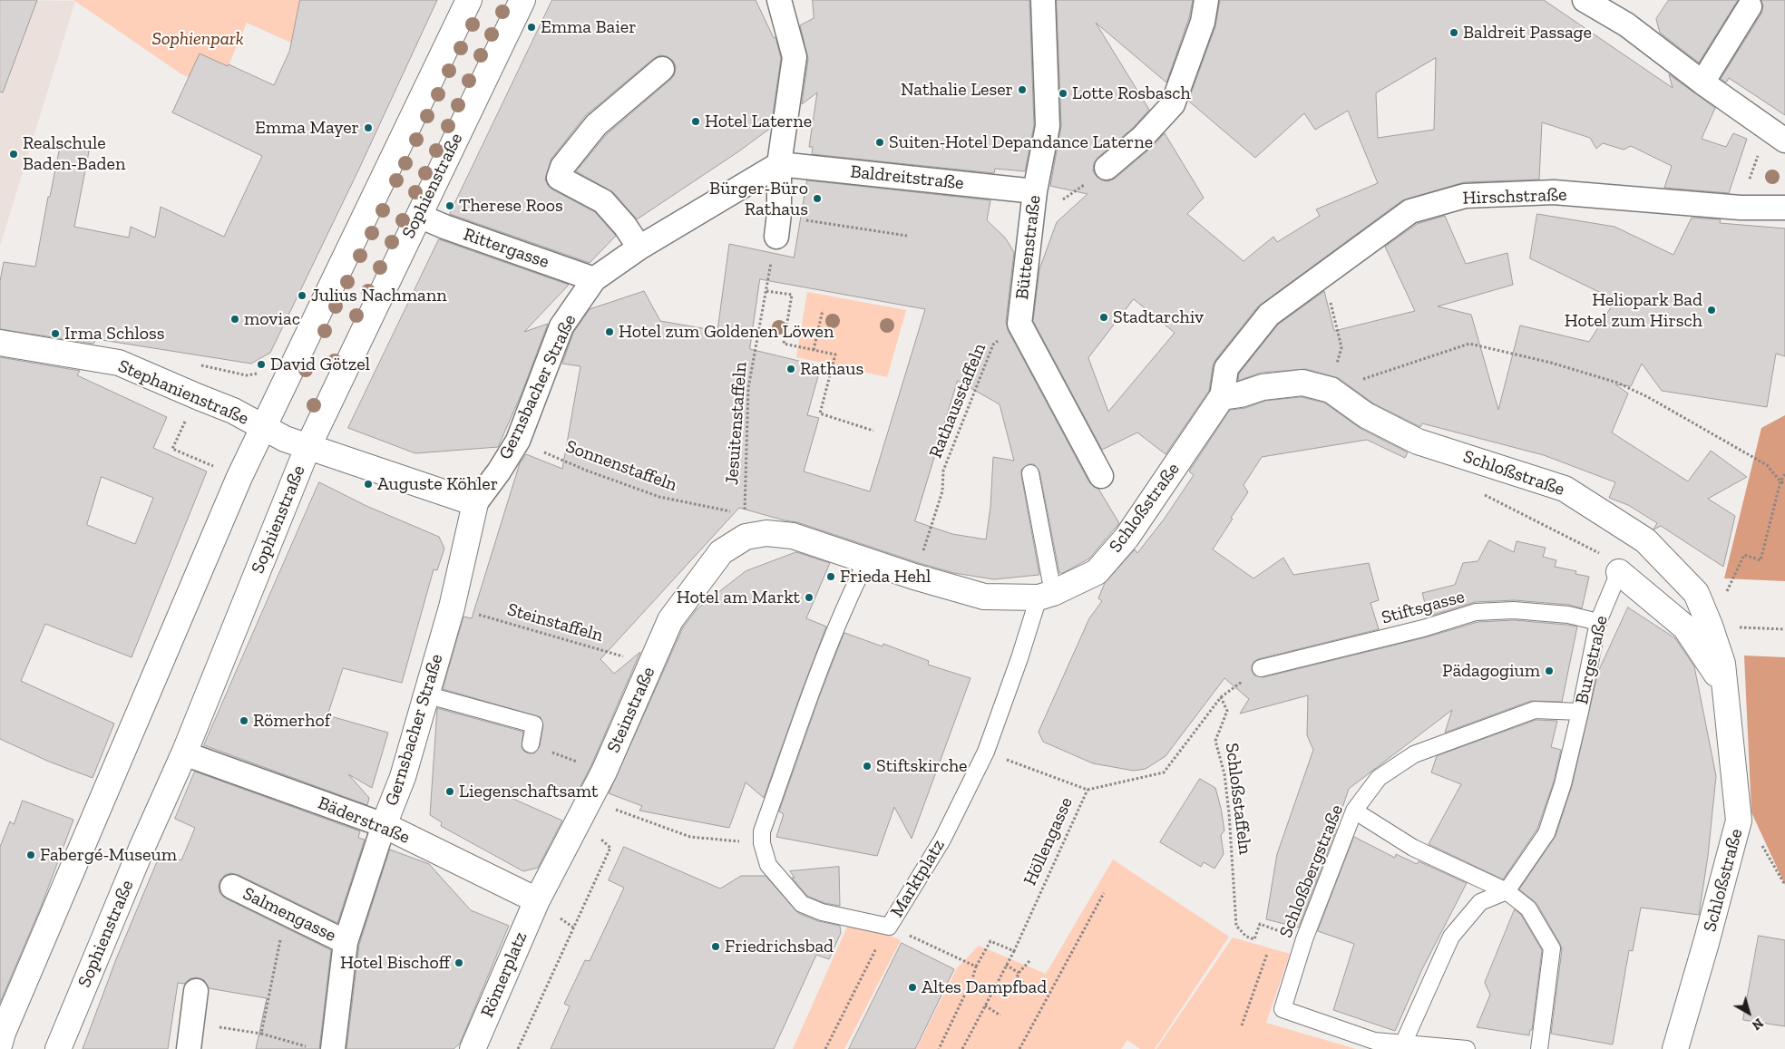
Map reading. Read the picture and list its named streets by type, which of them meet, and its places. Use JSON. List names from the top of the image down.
{
  "streets": {
    "street": [
      "Baldreitstraße",
      "Sophienstraße",
      "Hirschstraße",
      "Büttenstraße",
      "Rittergasse",
      "Gernsbacher Straße",
      "Stephanienstraße",
      "Schloßstraße",
      "Steinstraße",
      "Bäderstraße",
      "Salmengasse",
      "Römerplatz"
    ],
    "lane": [
      "Stiftsgasse",
      "Burgstraße",
      "Schloßbergstraße",
      "Marktplatz"
    ],
    "path": [
      "Rathausstaffeln",
      "Jesuitenstaffeln",
      "Sonnenstaffeln",
      "Steinstaffeln",
      "Schloßstaffeln",
      "Höllengasse"
    ]
  },
  "crossings": [
    ["Baldreitstraße", "Büttenstraße"],
    ["Baldreitstraße", "Gernsbacher Straße"],
    ["Sophienstraße", "Rittergasse"],
    ["Sophienstraße", "Stephanienstraße"],
    ["Sophienstraße", "Bäderstraße"],
    ["Hirschstraße", "Schloßstraße"],
    ["Büttenstraße", "Rathausstaffeln"],
    ["Rittergasse", "Gernsbacher Straße"],
    ["Gernsbacher Straße", "Stephanienstraße"],
    ["Gernsbacher Straße", "Sonnenstaffeln"],
    ["Gernsbacher Straße", "Steinstaffeln"],
    ["Gernsbacher Straße", "Bäderstraße"],
    ["Gernsbacher Straße", "Salmengasse"],
    ["Jesuitenstaffeln", "Steinstraße"],
    ["Schloßstraße", "Marktplatz"],
    ["Stiftsgasse", "Burgstraße"],
    ["Steinstaffeln", "Steinstraße"],
    ["Burgstraße", "Schloßbergstraße"],
    ["Steinstraße", "Bäderstraße"],
    ["Steinstraße", "Römerplatz"],
    ["Schloßstaffeln", "Höllengasse"],
    ["Bäderstraße", "Römerplatz"],
    ["Höllengasse", "Marktplatz"]
  ],
  "parks": ["Sophienpark"],
  "places": [
    "Emma Baier",
    "Baldreit Passage",
    "Nathalie Leser",
    "Lotte Rosbasch",
    "Hotel Laterne",
    "Emma Mayer",
    "Suiten-Hotel Depandance Laterne",
    "Realschule Baden-Baden",
    "Bürger-Büro Rathaus",
    "Therese Roos",
    "Julius Nachmann",
    "Heliopark Bad Hotel zum Hirsch",
    "Stadtarchiv",
    "moviac",
    "Hotel zum Goldenen Löwen",
    "Irma Schloss",
    "David Götzel",
    "Rathaus",
    "Auguste Köhler",
    "Frieda Hehl",
    "Hotel am Markt",
    "Pädagogium",
    "Römerhof",
    "Stiftskirche",
    "Liegenschaftsamt",
    "Fabergé-Museum",
    "Friedrichsbad",
    "Hotel Bischoff",
    "Altes Dampfbad"
  ],
  "north": "bottom right"
}
